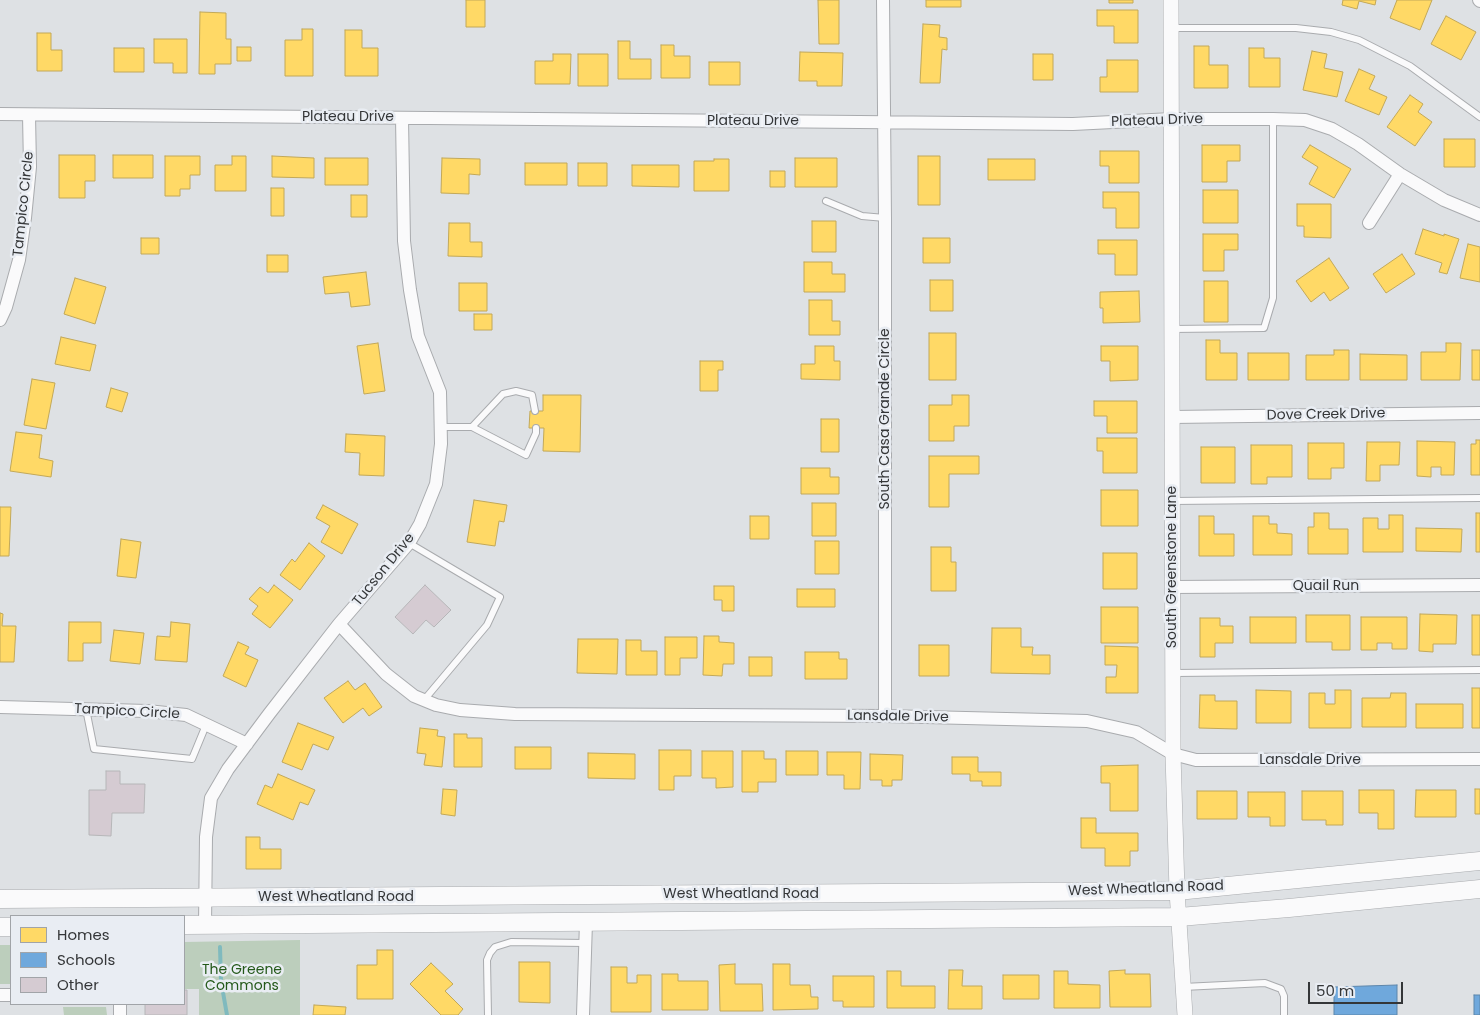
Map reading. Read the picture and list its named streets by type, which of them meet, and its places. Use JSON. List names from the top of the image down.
{
  "streets": {
    "main road": ["West Wheatland Road"],
    "street": [
      "Plateau Drive",
      "Tampico Circle",
      "Dove Creek Drive",
      "South Casa Grande Circle",
      "South Greenstone Lane",
      "Tucson Drive",
      "Quail Run",
      "Lansdale Drive"
    ]
  },
  "crossings": [
    ["Plateau Drive", "Tampico Circle"],
    ["Plateau Drive", "South Casa Grande Circle"],
    ["Plateau Drive", "South Greenstone Lane"],
    ["Plateau Drive", "Tucson Drive"],
    ["Tampico Circle", "Tucson Drive"],
    ["Dove Creek Drive", "South Greenstone Lane"],
    ["South Casa Grande Circle", "Lansdale Drive"],
    ["South Greenstone Lane", "Quail Run"],
    ["South Greenstone Lane", "Lansdale Drive"],
    ["South Greenstone Lane", "West Wheatland Road"],
    ["Tucson Drive", "Lansdale Drive"],
    ["Tucson Drive", "West Wheatland Road"]
  ],
  "parks": ["The Greene Commons"],
  "legend": ["Homes", "Schools", "Other"],
  "scale_bar": "50 m"
}
